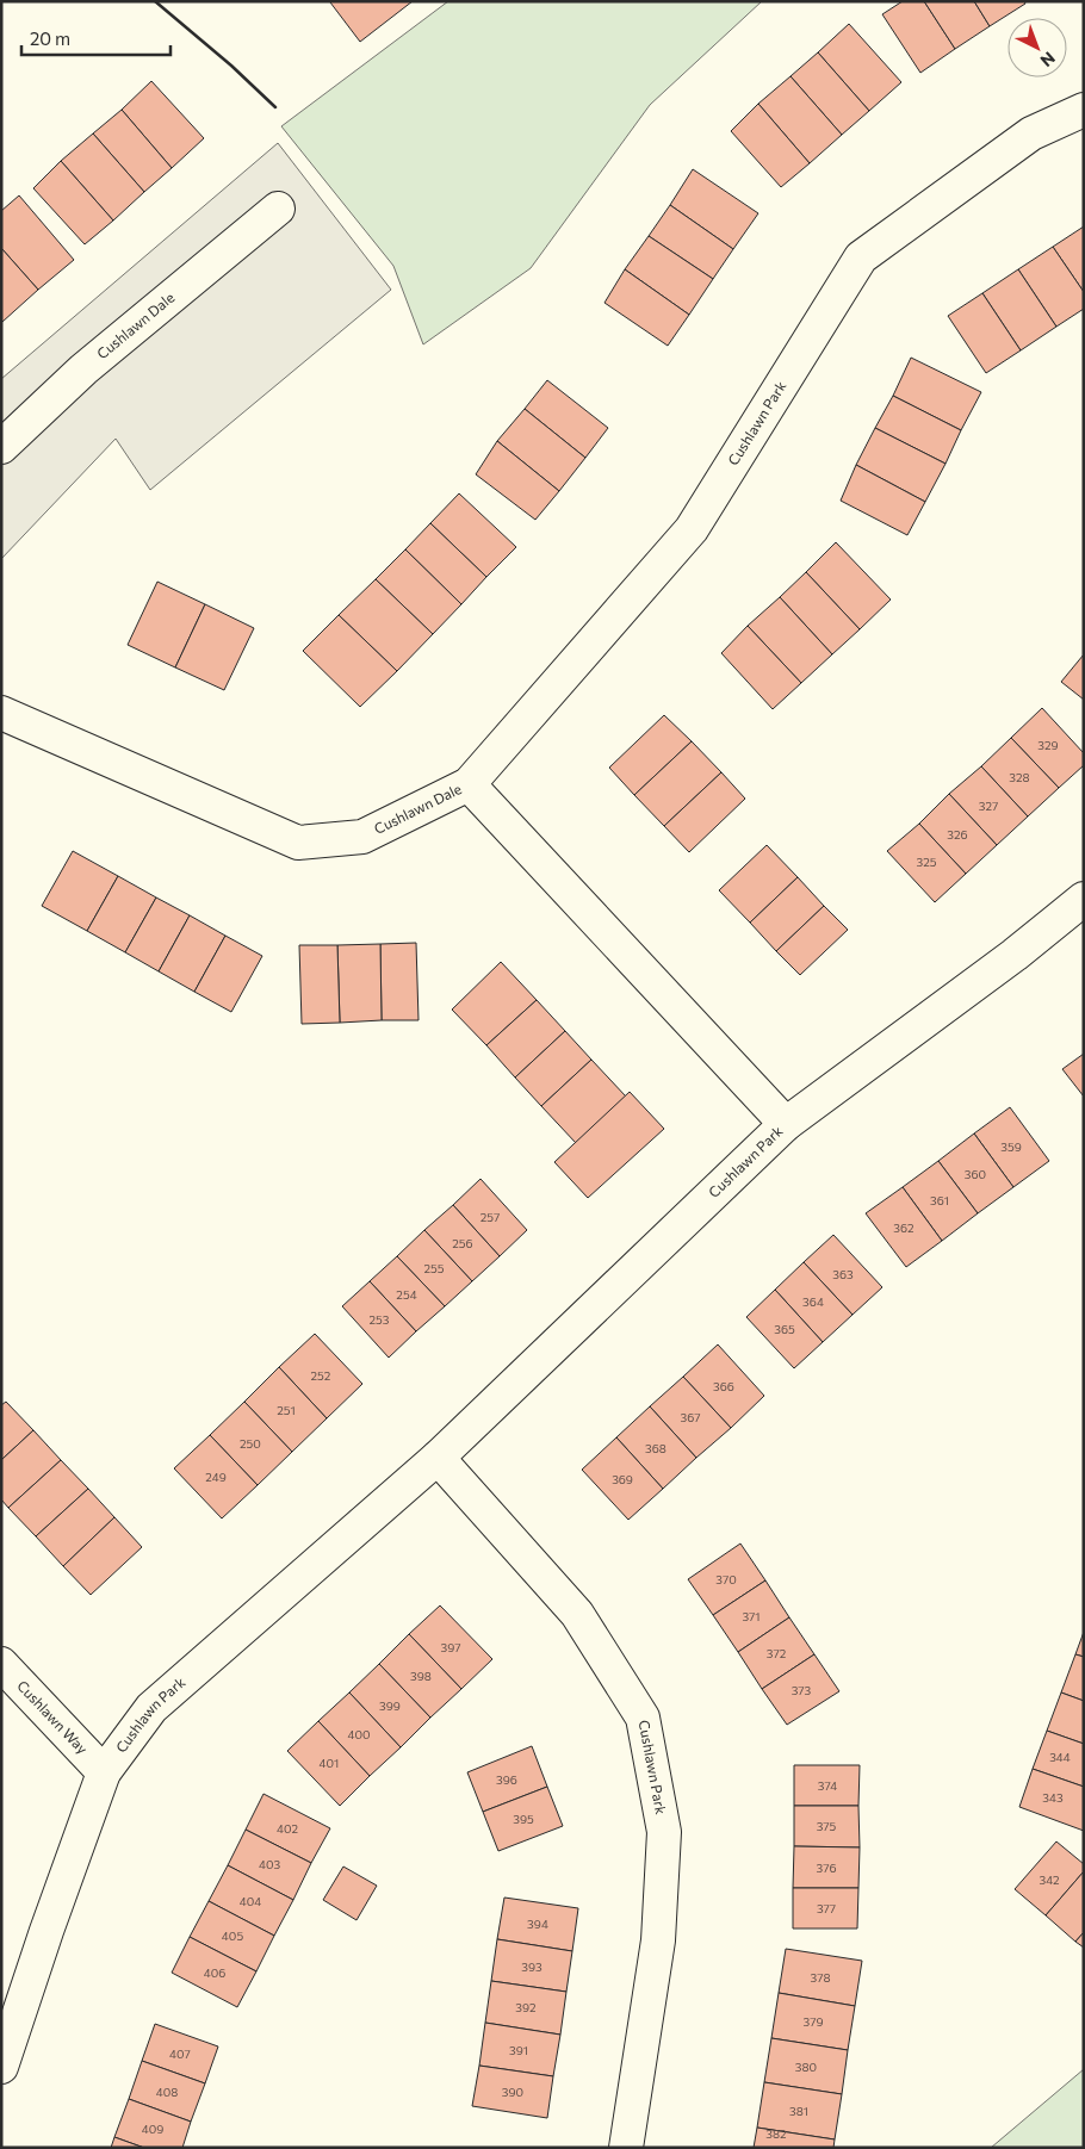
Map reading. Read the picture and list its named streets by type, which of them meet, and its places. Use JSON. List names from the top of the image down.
{
  "streets": {
    "street": ["Cushlawn Dale", "Cushlawn Park", "Cushlawn Way"]
  },
  "crossings": [
    ["Cushlawn Dale", "Cushlawn Park"],
    ["Cushlawn Park", "Cushlawn Way"]
  ],
  "house_numbers": [
    "329",
    "328",
    "327",
    "326",
    "325",
    "359",
    "360",
    "361",
    "257",
    "362",
    "256",
    "255",
    "363",
    "254",
    "364",
    "253",
    "365",
    "252",
    "366",
    "251",
    "367",
    "250",
    "368",
    "249",
    "369",
    "370",
    "371",
    "397",
    "372",
    "398",
    "373",
    "399",
    "400",
    "344",
    "401",
    "396",
    "374",
    "343",
    "395",
    "375",
    "402",
    "403",
    "376",
    "342",
    "404",
    "377",
    "394",
    "405",
    "393",
    "406",
    "378",
    "392",
    "379",
    "391",
    "407",
    "380",
    "408",
    "390",
    "381",
    "409",
    "382"
  ],
  "scale_bar": "20 m",
  "north": "bottom right"
}
